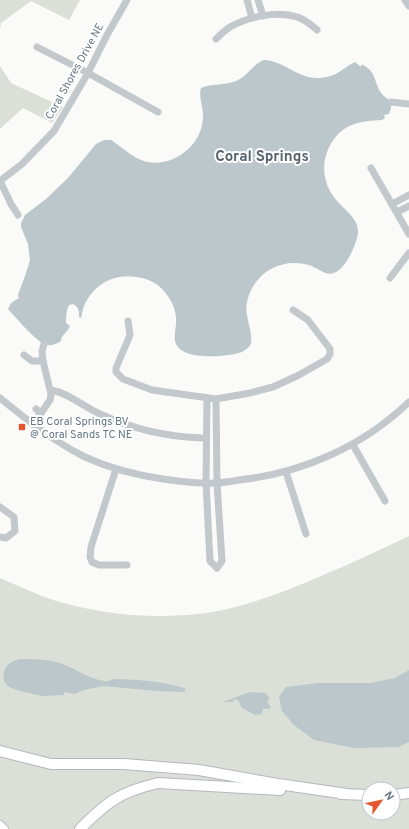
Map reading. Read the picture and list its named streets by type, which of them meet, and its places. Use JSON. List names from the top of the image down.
{
  "streets": {
    "street": ["Coral Shores Drive NE"]
  },
  "districts": ["Coral Springs"],
  "places": {
    "transit": ["EB Coral Springs BV @ Coral Sands TC NE"]
  },
  "north": "top right"
}
